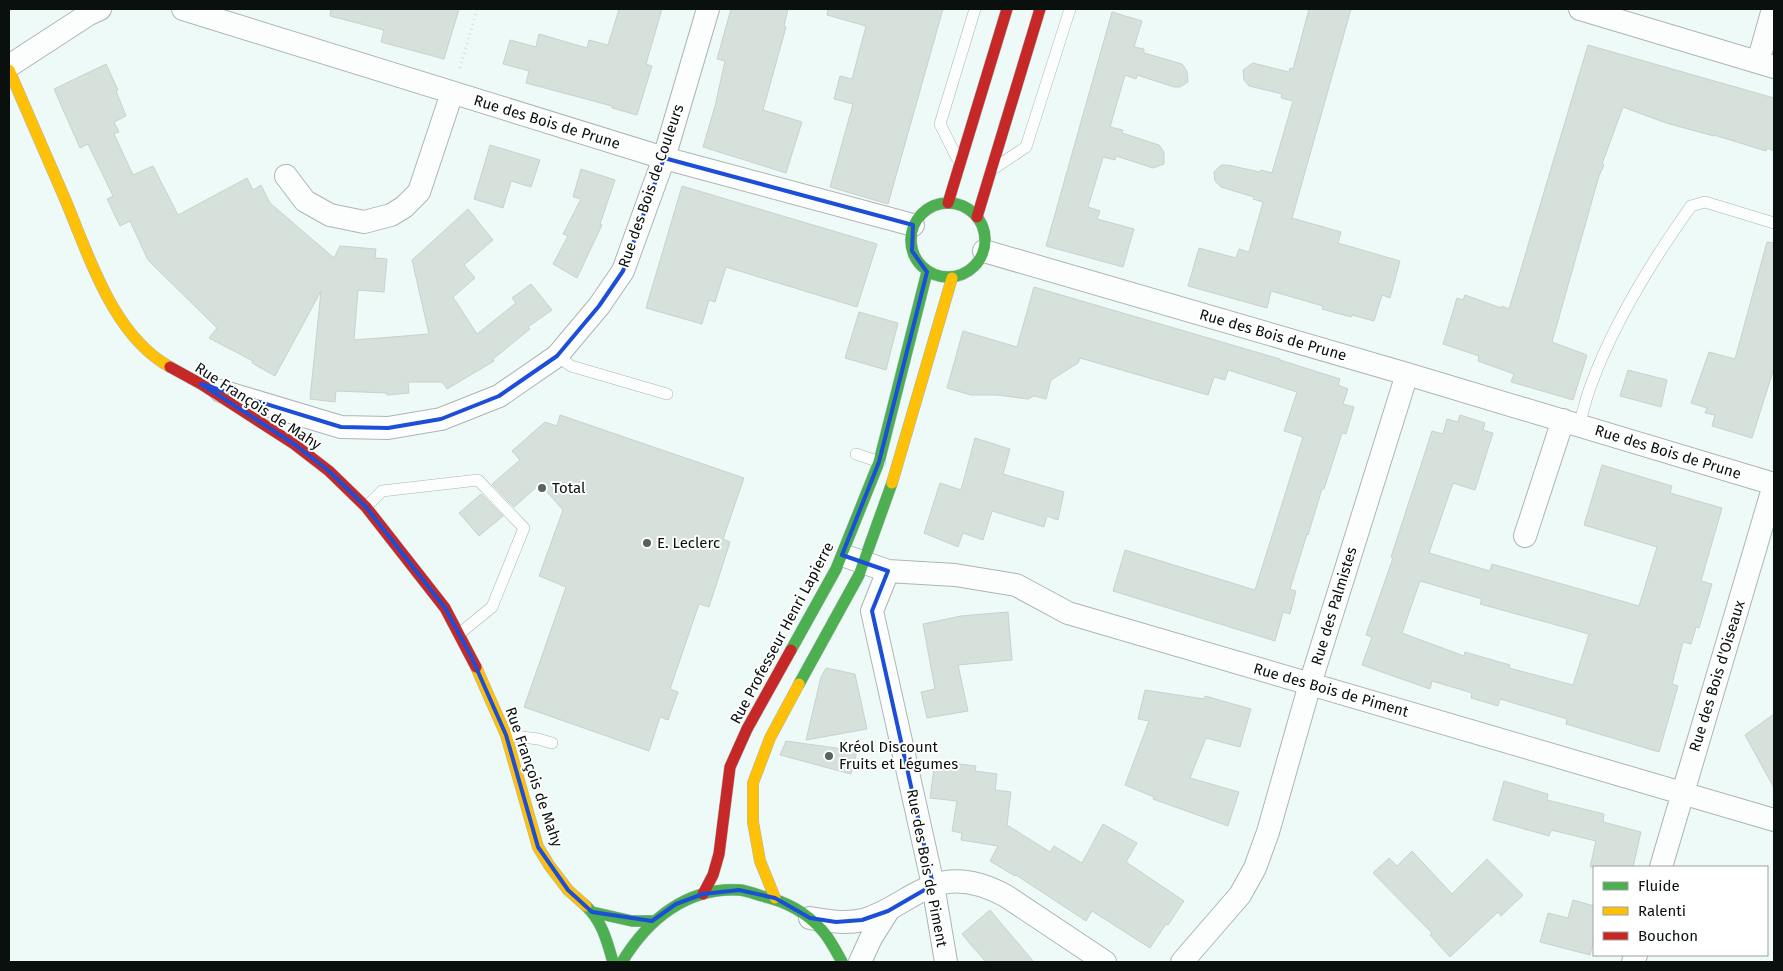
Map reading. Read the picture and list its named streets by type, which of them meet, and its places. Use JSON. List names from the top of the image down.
{
  "streets": {
    "main road": ["Rue François de Mahy", "Rue Professeur Henri Lapierre"],
    "street": [
      "Rue des Bois de Prune",
      "Rue des Bois de Couleurs",
      "Rue des Palmistes",
      "Rue des Bois d'Oiseaux",
      "Rue des Bois de Piment"
    ]
  },
  "crossings": [
    ["Rue des Bois de Prune", "Rue des Bois de Couleurs"],
    ["Rue des Bois de Prune", "Rue des Palmistes"],
    ["Rue des Bois de Prune", "Rue Professeur Henri Lapierre"],
    ["Rue des Bois de Prune", "Rue des Bois d'Oiseaux"],
    ["Rue des Bois de Couleurs", "Rue François de Mahy"],
    ["Rue des Palmistes", "Rue des Bois de Piment"],
    ["Rue Professeur Henri Lapierre", "Rue des Bois de Piment"],
    ["Rue des Bois d'Oiseaux", "Rue des Bois de Piment"]
  ],
  "places": ["Total", "E. Leclerc", "Kréol Discount Fruits et Légumes"],
  "legend": ["Fluide", "Ralenti", "Bouchon"]
}
